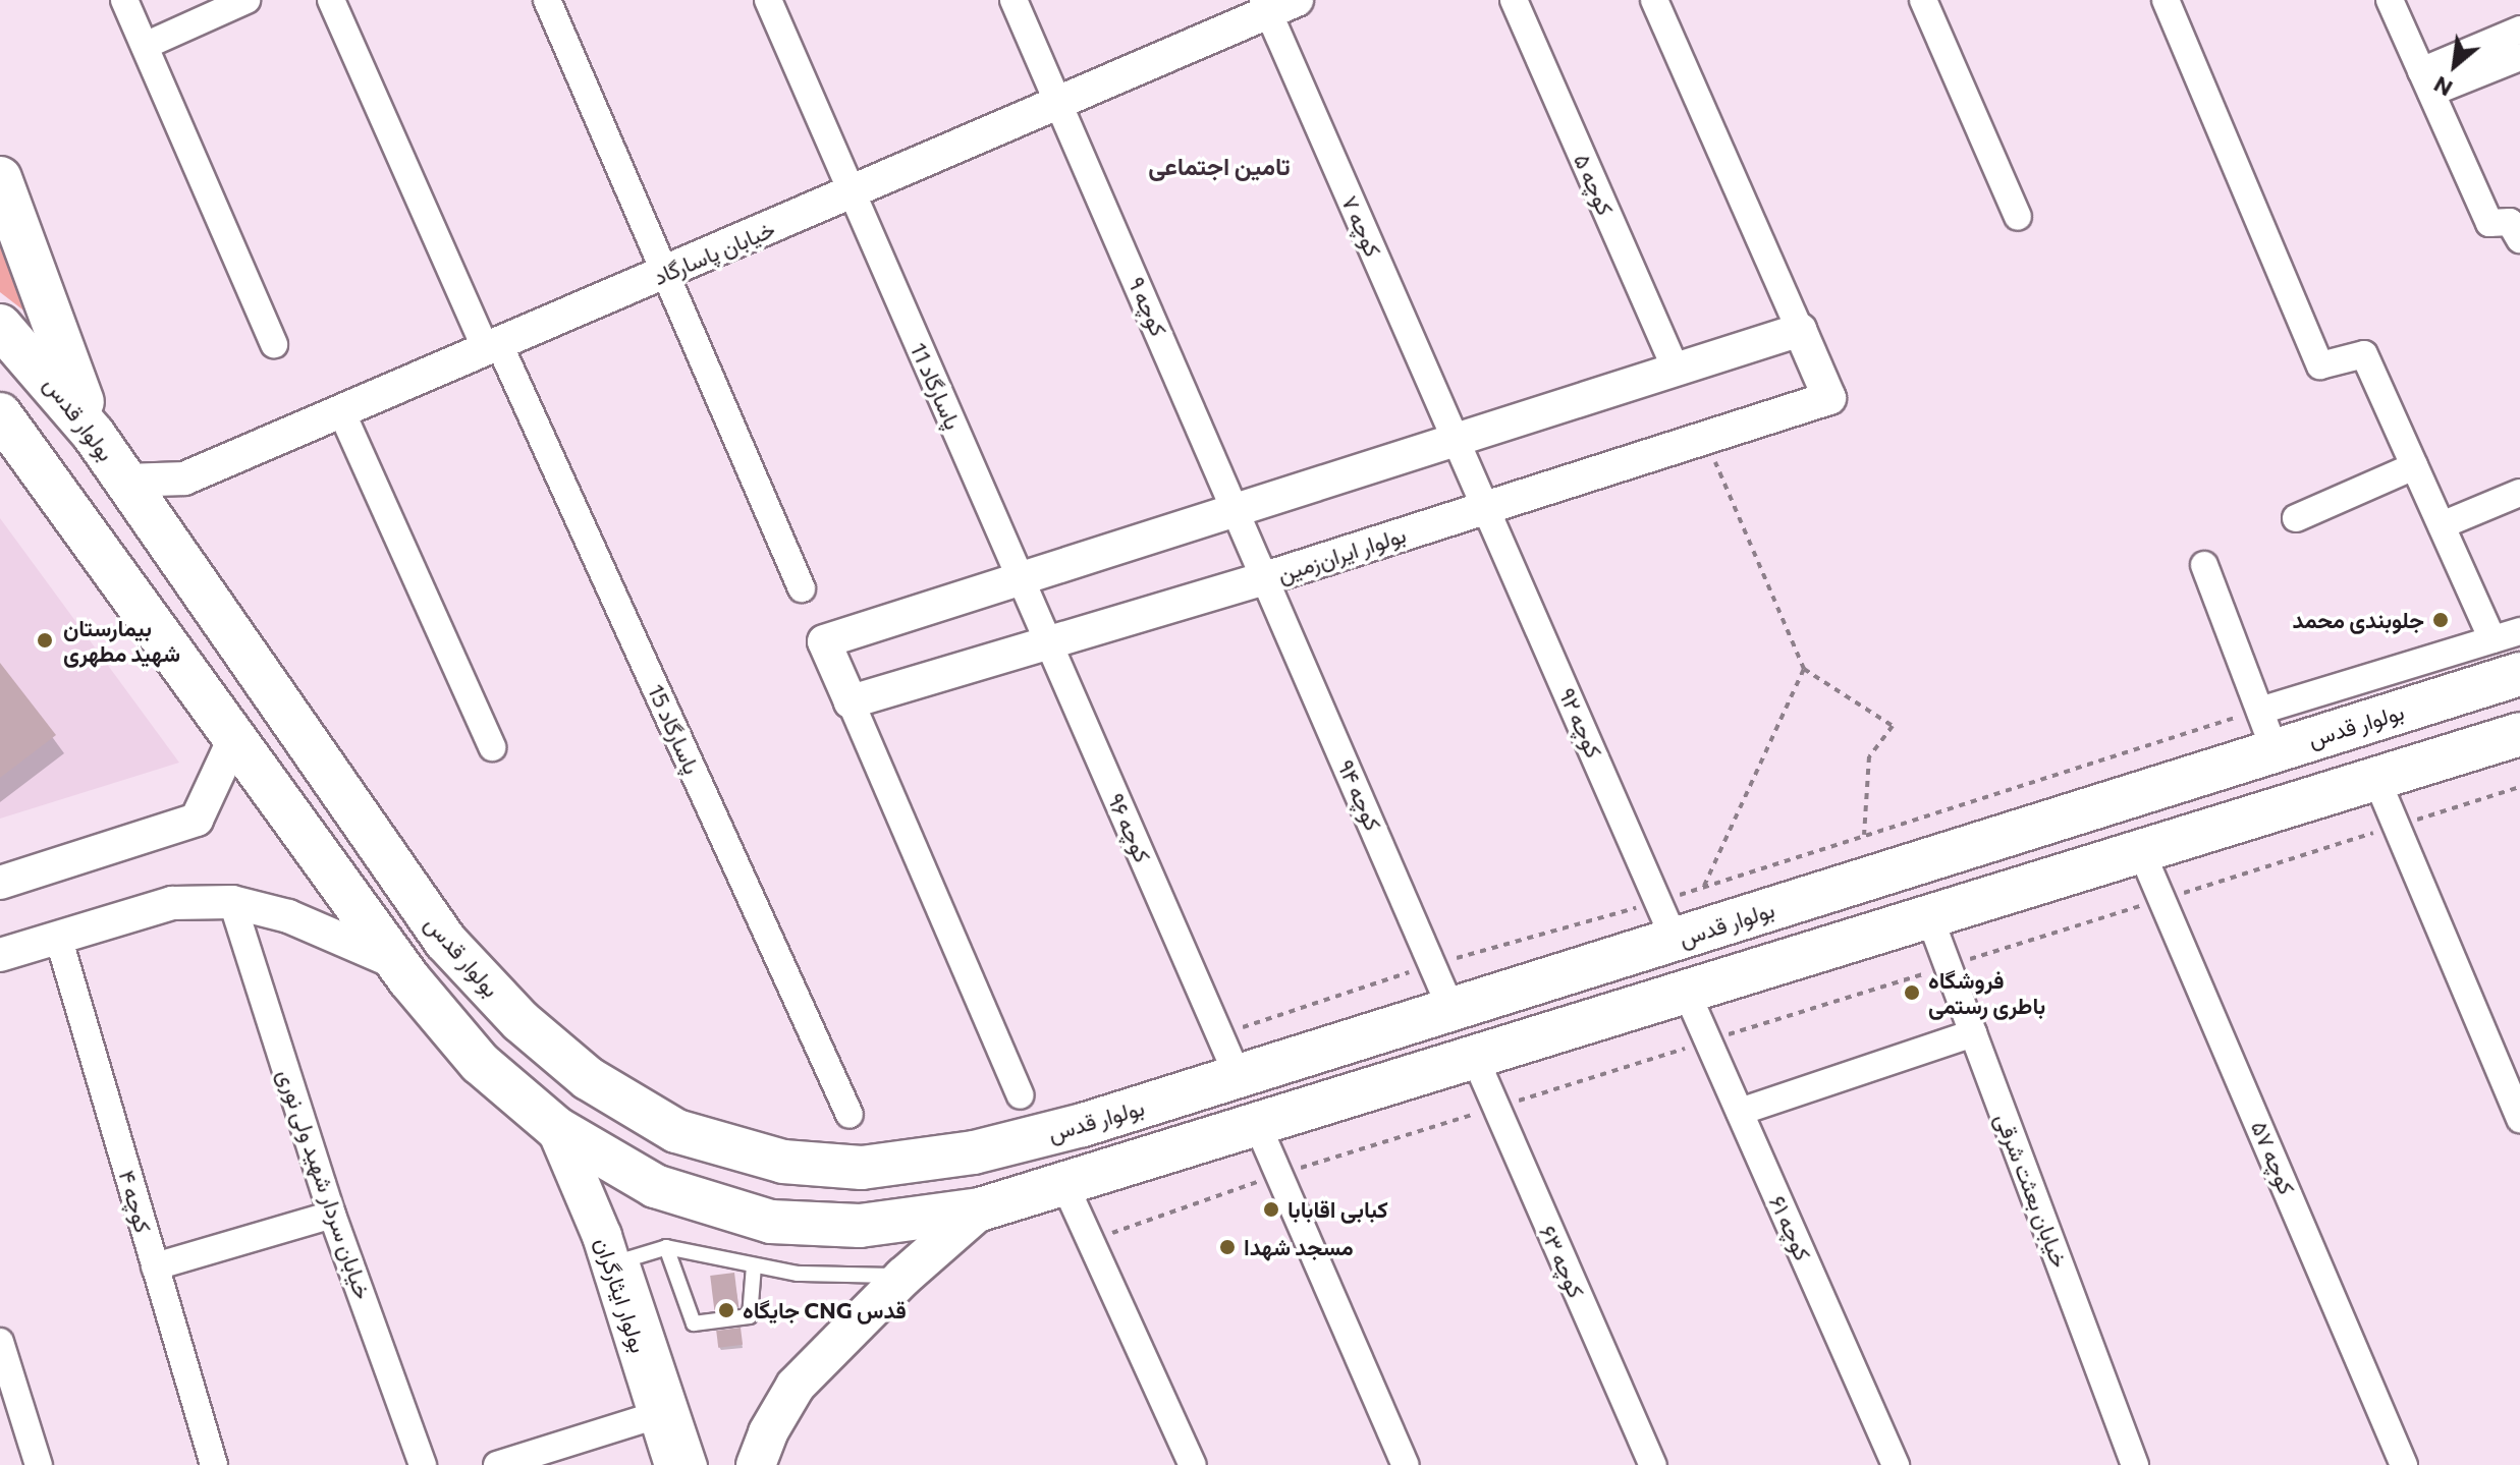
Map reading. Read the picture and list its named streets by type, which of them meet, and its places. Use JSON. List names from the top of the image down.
{
  "streets": {
    "main road": ["بولوار قدس", "بولوار ایثارگران"],
    "street": [
      "کوچه ۵",
      "کوچه ۷",
      "خیابان پاسارگاد",
      "کوچه ۹",
      "پاسارگاد 11",
      "بولوار ایران‌زمین",
      "کوچه ۹۲",
      "پاسارگاد 15",
      "کوچه ۹۴",
      "کوچه ۹۶",
      "کوچه ۵۷",
      "خیابان سردار شهید ولی نوری",
      "خیابان بعثت شرقی",
      "کوچه ۴",
      "کوچه ۶۱",
      "کوچه ۶۳"
    ]
  },
  "crossings": [
    ["کوچه ۷", "خیابان پاسارگاد"],
    ["کوچه ۷", "بولوار ایران‌زمین"],
    ["کوچه ۷", "کوچه ۹۲"],
    ["خیابان پاسارگاد", "کوچه ۹"],
    ["خیابان پاسارگاد", "پاسارگاد 11"],
    ["خیابان پاسارگاد", "بولوار قدس"],
    ["خیابان پاسارگاد", "پاسارگاد 15"],
    ["کوچه ۹", "بولوار ایران‌زمین"],
    ["کوچه ۹", "کوچه ۹۴"],
    ["پاسارگاد 11", "کوچه ۹۶"],
    ["بولوار قدس", "کوچه ۹۲"],
    ["بولوار قدس", "کوچه ۹۴"],
    ["بولوار قدس", "کوچه ۹۶"],
    ["بولوار ایران‌زمین", "کوچه ۹۲"],
    ["بولوار ایران‌زمین", "کوچه ۹۴"],
    ["بولوار ایران‌زمین", "کوچه ۹۶"]
  ],
  "districts": ["تامین اجتماعی"],
  "places": [
    "جلوبندی محمد",
    "بیمارستان شهید مطهری",
    "فروشگاه باطری رستمی",
    "کبابی اقابابا",
    "مسجد شهدا",
    "جایگاه CNG قدس"
  ],
  "north": "bottom left"
}
